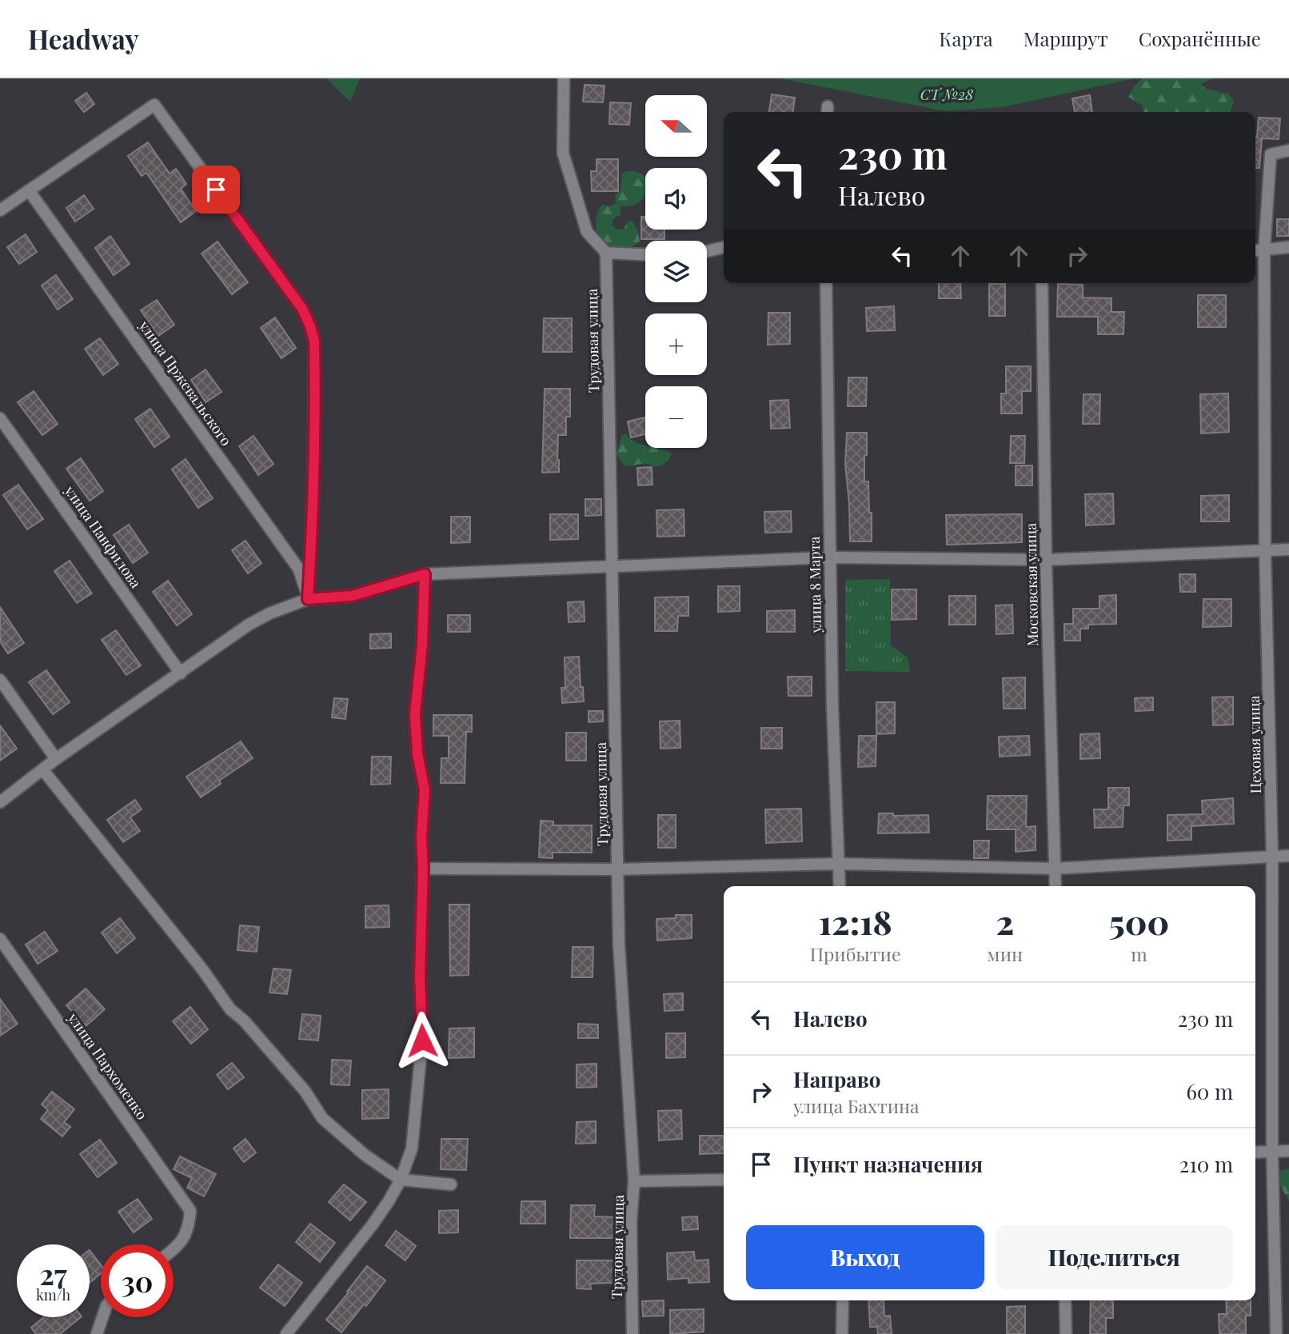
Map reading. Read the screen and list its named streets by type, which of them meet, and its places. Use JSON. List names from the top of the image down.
{
  "streets": {
    "street": [
      "Трудовая улица",
      "улица Пржевальского",
      "улица Панфилова",
      "улица 8 Марта",
      "Московская улица",
      "Цеховая улица",
      "улица Пархоменко"
    ]
  },
  "parks": ["СТ №28"],
  "north": "left",
  "page": {
    "header": "Headway",
    "nav": ["Карта", "Маршрут", "Сохранённые"],
    "map_buttons": ["+", "−"],
    "turn": ["230 m", "Налево"],
    "eta": [
      "12:18",
      "Прибытие",
      "2",
      "мин",
      "500",
      "m"
    ],
    "list": [
      {
        "name": "Налево",
        "value": "230 m"
      },
      {
        "name": "Направо",
        "note": "улица Бахтина",
        "value": "60 m"
      },
      {
        "name": "Пункт назначения",
        "value": "210 m"
      }
    ],
    "buttons": ["Выход", "Поделиться"],
    "speed": "27 km/h",
    "limit": "30"
  }
}
